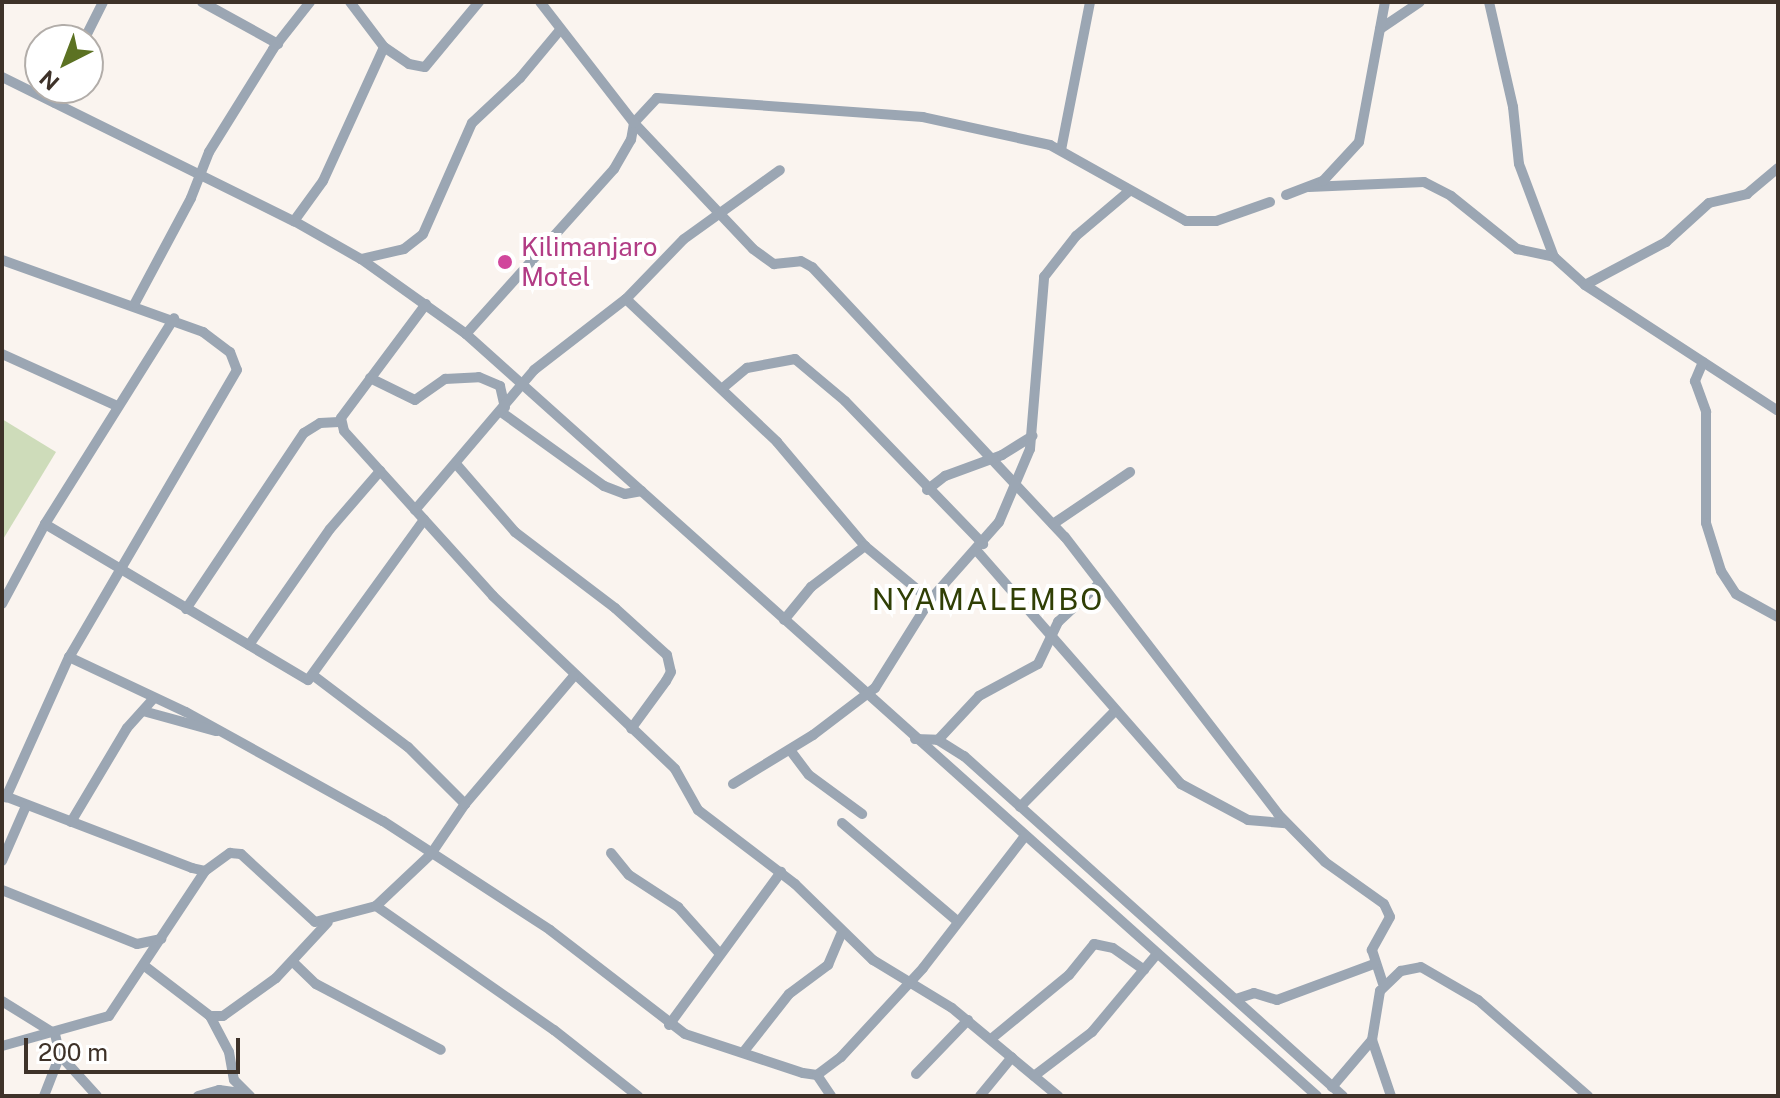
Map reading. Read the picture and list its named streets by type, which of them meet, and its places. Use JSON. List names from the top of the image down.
{
  "districts": ["NYAMALEMBO"],
  "places": ["Kilimanjaro Motel"],
  "scale_bar": "200 m",
  "north": "bottom left"
}
